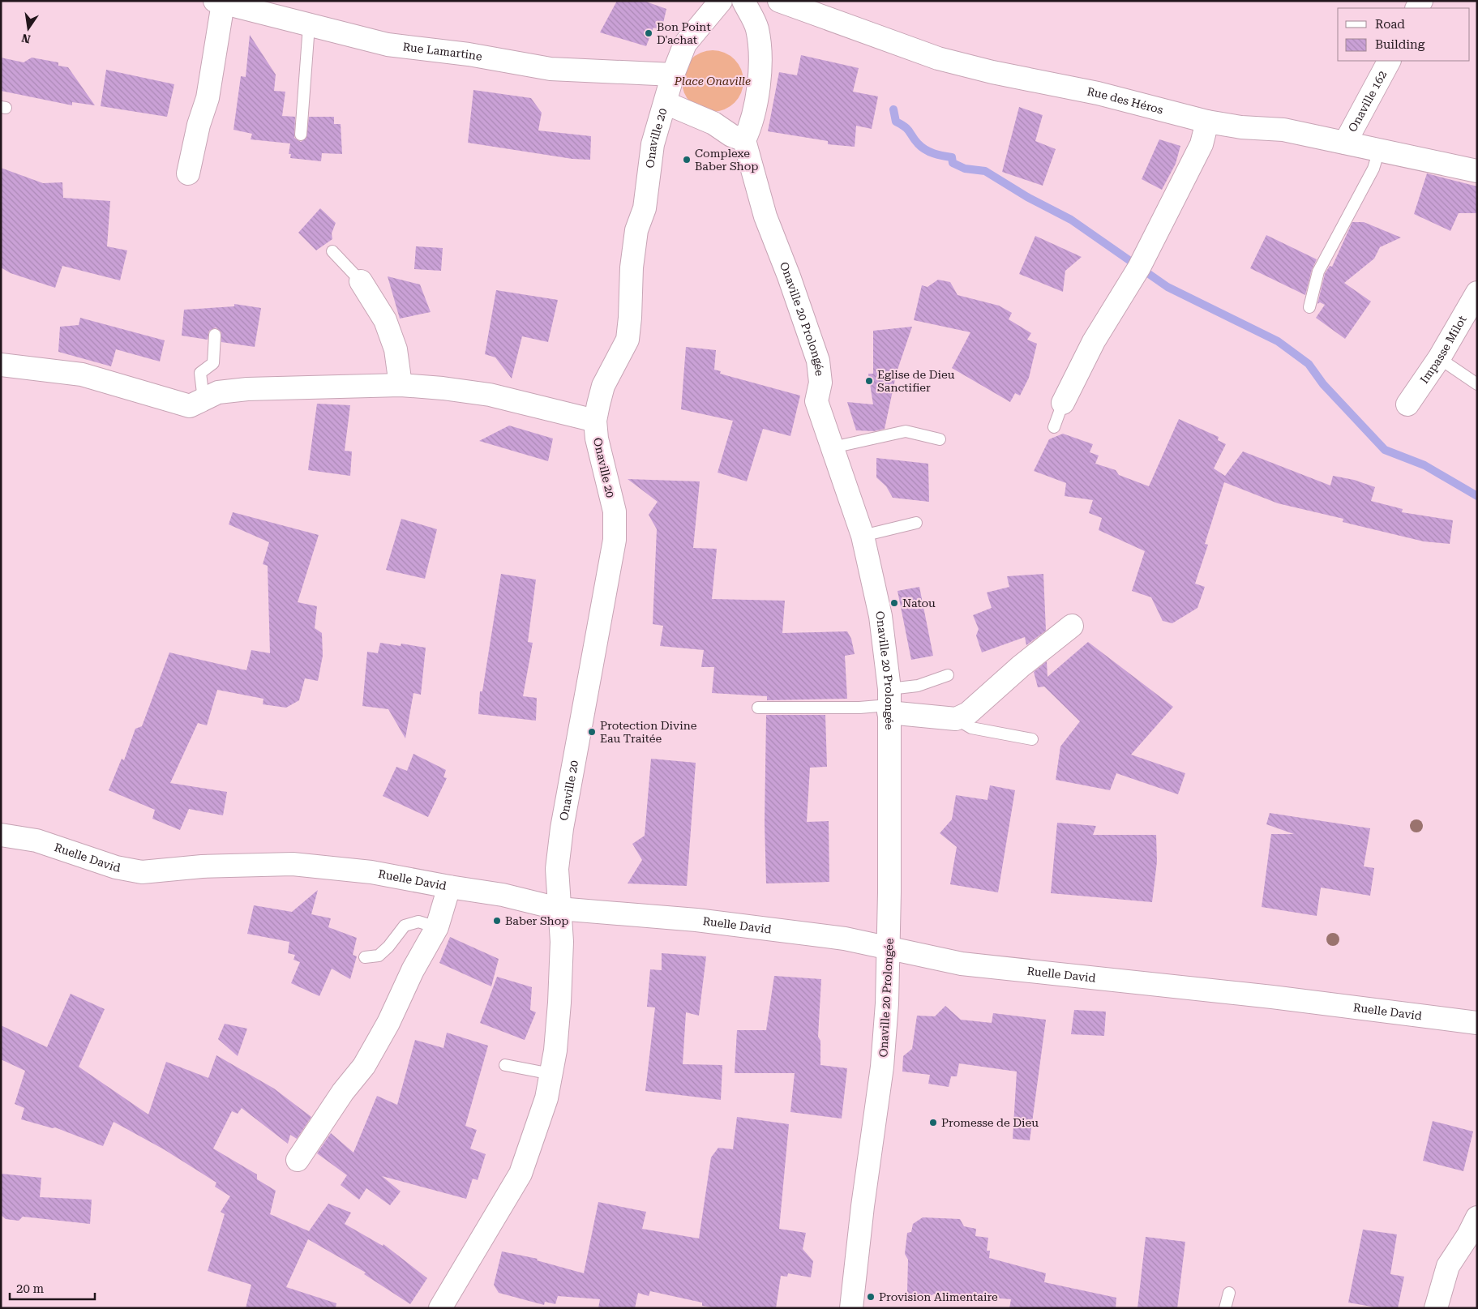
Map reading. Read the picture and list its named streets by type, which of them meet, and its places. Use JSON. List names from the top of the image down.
{
  "streets": {
    "street": [
      "Rue Lamartine",
      "Rue des Héros",
      "Onaville 162",
      "Onaville 20",
      "Onaville 20 Prolongée",
      "Impasse Milot",
      "Ruelle David"
    ]
  },
  "crossings": [
    ["Rue Lamartine", "Onaville 20"],
    ["Rue des Héros", "Onaville 162"],
    ["Onaville 20", "Ruelle David"],
    ["Onaville 20 Prolongée", "Ruelle David"]
  ],
  "parks": ["Place Onaville"],
  "places": [
    "Bon Point D'achat",
    "Complexe Baber Shop",
    "Eglise de Dieu Sanctifier",
    "Natou",
    "Protection Divine Eau Traitée",
    "Baber Shop",
    "Promesse de Dieu",
    "Provision Alimentaire"
  ],
  "legend": ["Road", "Building"],
  "scale_bar": "20 m",
  "north": "bottom"
}
